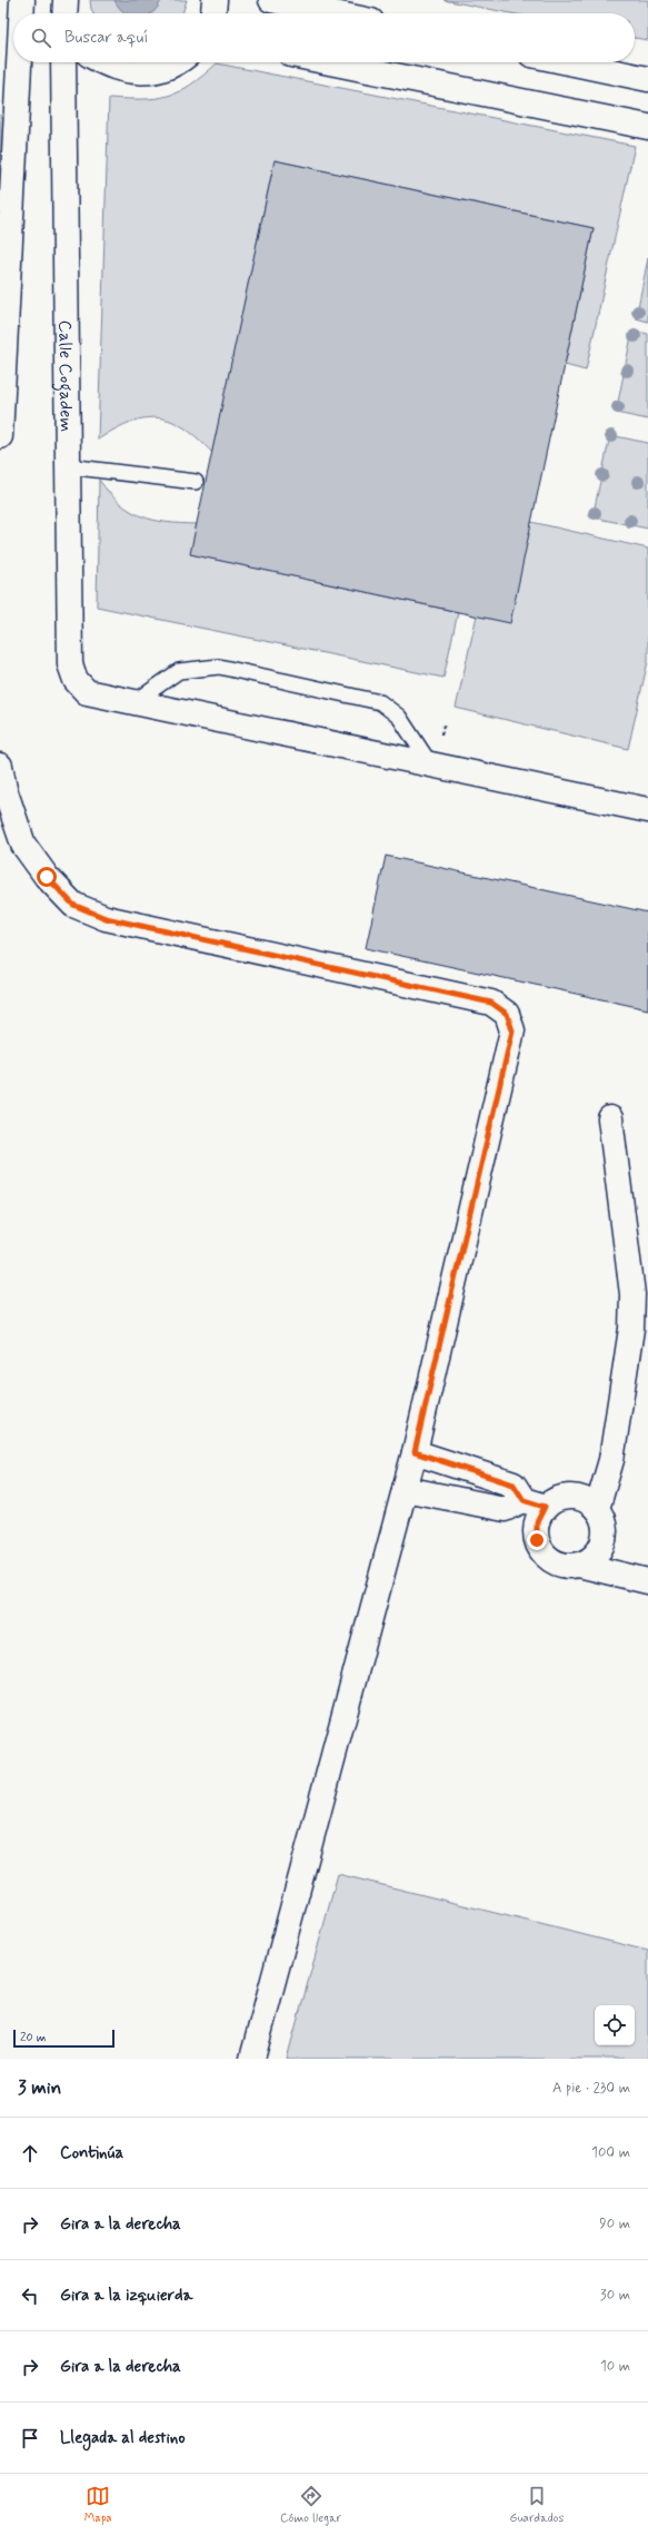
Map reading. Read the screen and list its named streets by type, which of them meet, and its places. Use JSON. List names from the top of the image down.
{
  "streets": {
    "street": ["Calle Cogadem"]
  },
  "scale_bar": "20 m",
  "page": {
    "search": "Buscar aquí",
    "scale": "20 m",
    "heading": ["3 min", "A pie · 230 m"],
    "list": [
      ["Continúa", "100 m"],
      ["Gira a la derecha", "90 m"],
      ["Gira a la izquierda", "30 m"],
      ["Gira a la derecha", "10 m"],
      "Llegada al destino"
    ],
    "nav": ["Mapa", "Cómo llegar", "Guardados"]
  }
}
